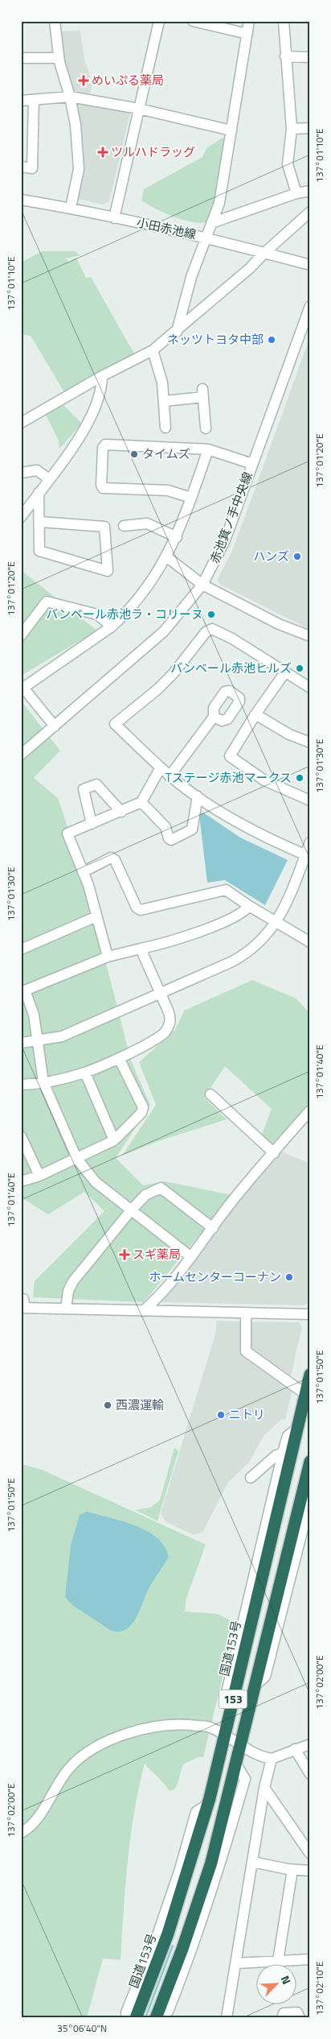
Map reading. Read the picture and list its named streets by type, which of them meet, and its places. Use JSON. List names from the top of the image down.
{
  "streets": {
    "highway": ["国道153号", "153"],
    "street": ["小田赤池線", "赤池箕ノ手中央線"]
  },
  "places": {
    "health": ["めいぷる薬局", "ツルハドラッグ", "スギ薬局"],
    "other": [
      "ネッツトヨタ中部",
      "タイムズ",
      "ハンズ",
      "バンベール赤池ラ・コリーヌ",
      "バンベール赤池ヒルズ",
      "Tステージ赤池マークス",
      "ホームセンターコーナン",
      "西濃運輸",
      "ニトリ"
    ]
  },
  "north": "top right",
  "coordinates": [
    "137°01'10\"E",
    "137°01'20\"E",
    "137°01'30\"E",
    "137°01'40\"E",
    "137°01'50\"E",
    "137°02'00\"E",
    "137°02'10\"E",
    "35°06'40\"N"
  ]
}
